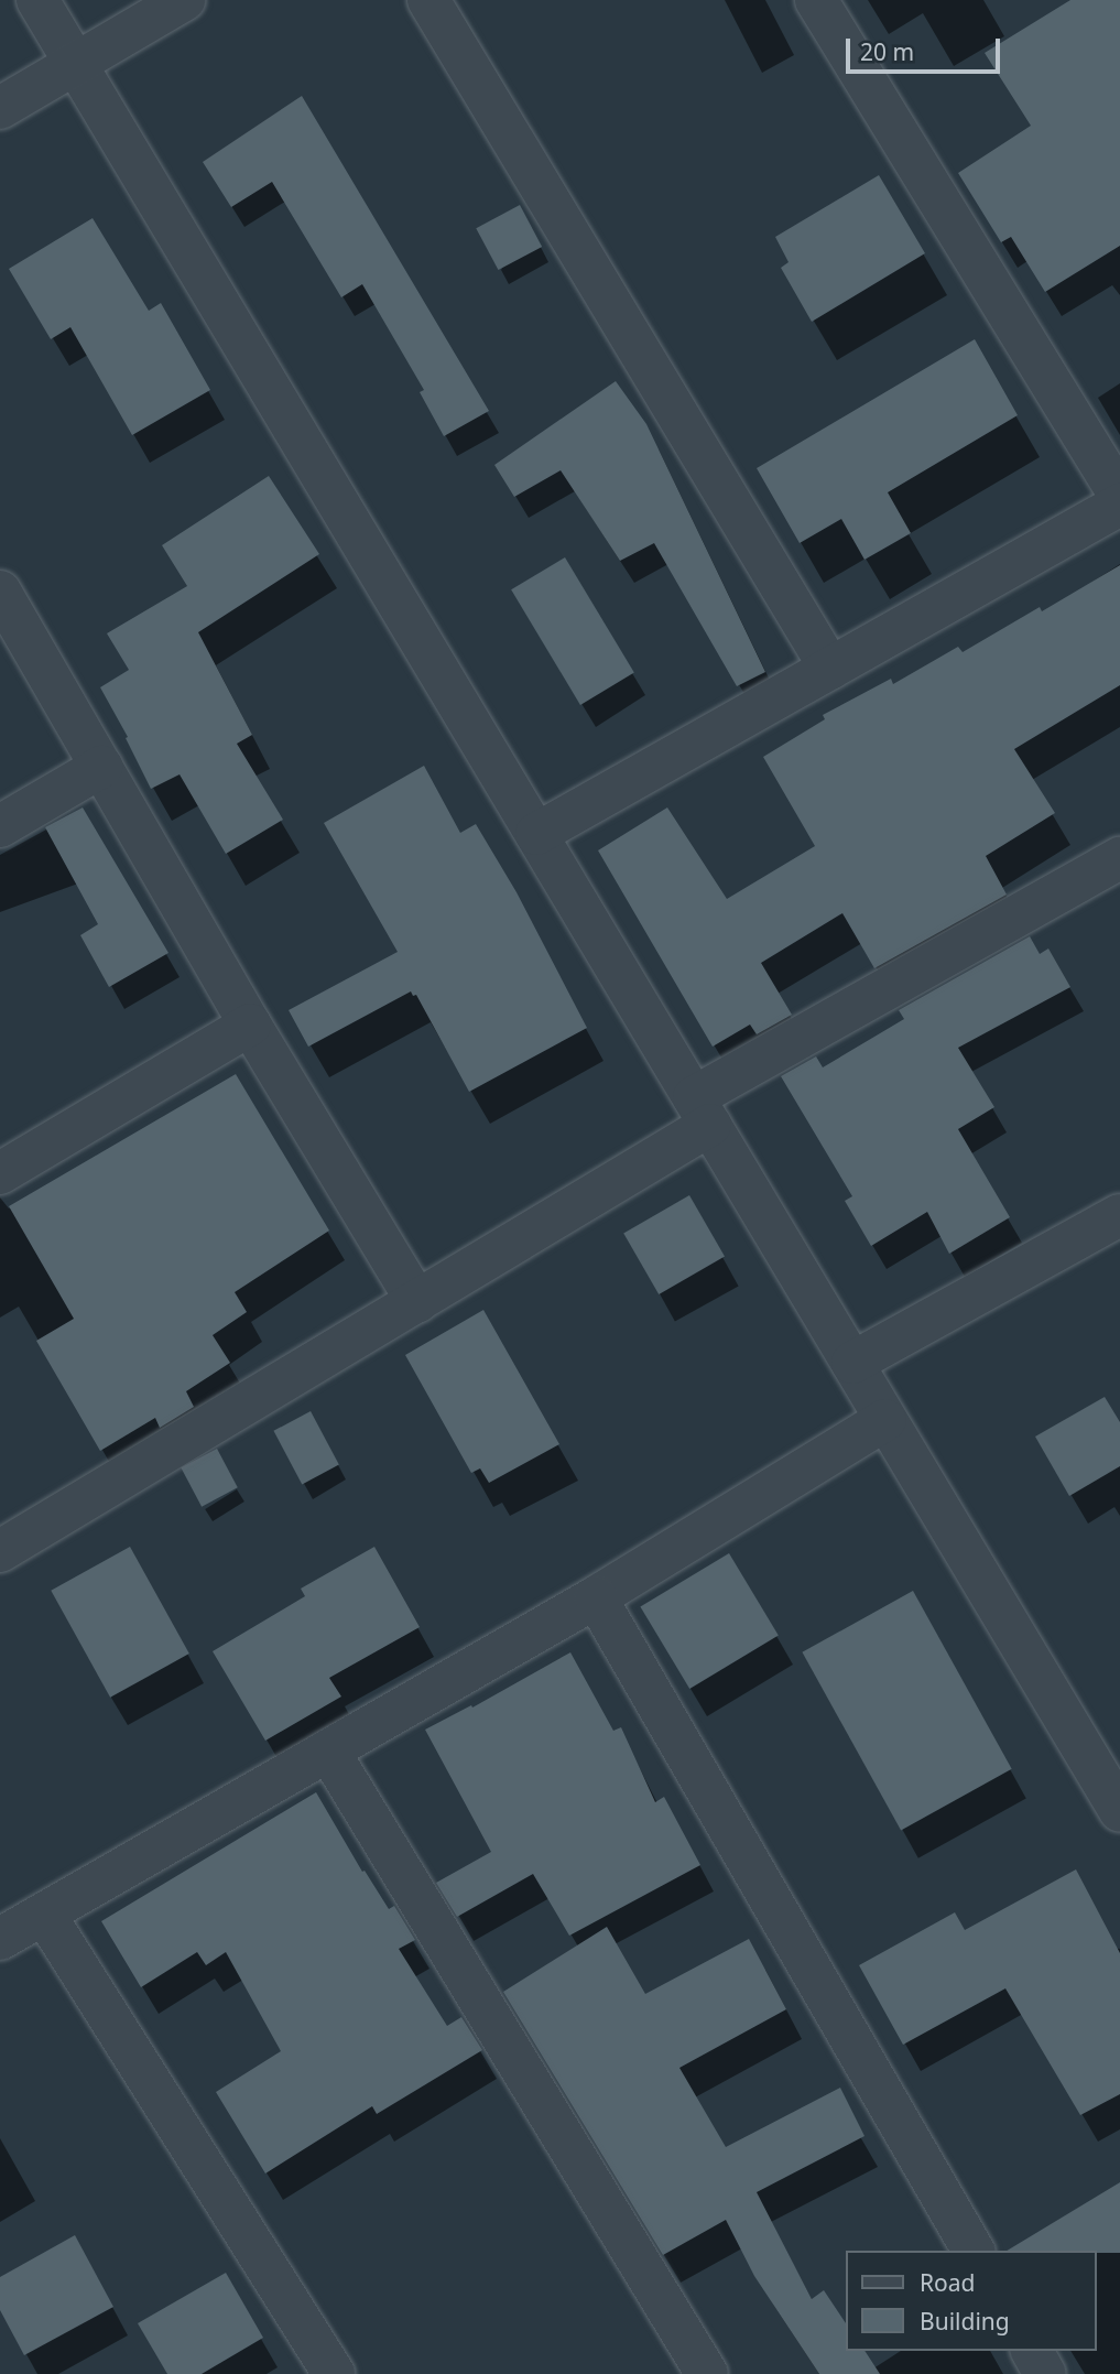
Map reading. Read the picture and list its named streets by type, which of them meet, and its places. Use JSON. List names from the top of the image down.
{
  "legend": ["Road", "Building"],
  "scale_bar": "20 m"
}
